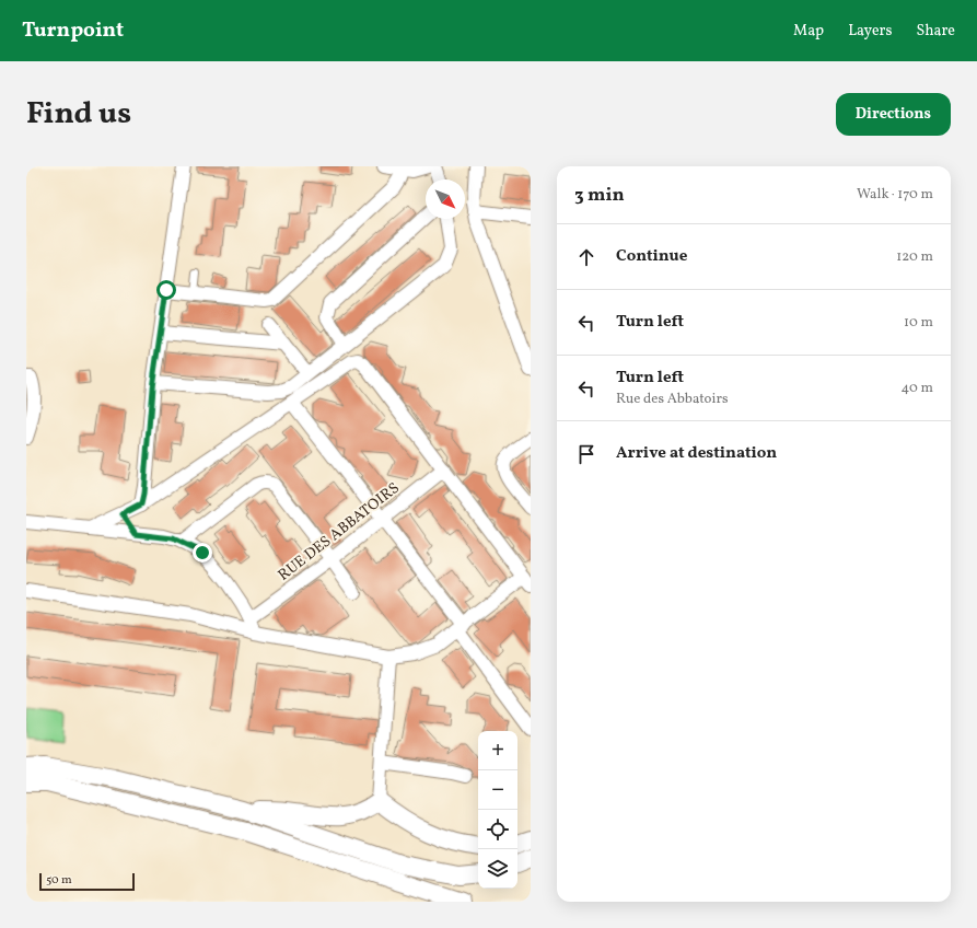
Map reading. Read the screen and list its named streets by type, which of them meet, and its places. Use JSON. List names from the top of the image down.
{
  "streets": {
    "street": ["RUE DES ABBATOIRS"]
  },
  "scale_bar": "50 m",
  "north": "bottom right",
  "page": {
    "header": "Turnpoint",
    "nav": ["Map", "Layers", "Share"],
    "title": "Find us",
    "buttons": "Directions",
    "heading": ["3 min", "Walk · 170 m"],
    "list": [
      ["Continue", "120 m"],
      ["Turn left", "10 m"],
      ["Turn left", "Rue des Abbatoirs", "40 m"],
      "Arrive at destination"
    ],
    "map_buttons": ["+", "−"],
    "scale": "50 m"
  }
}
